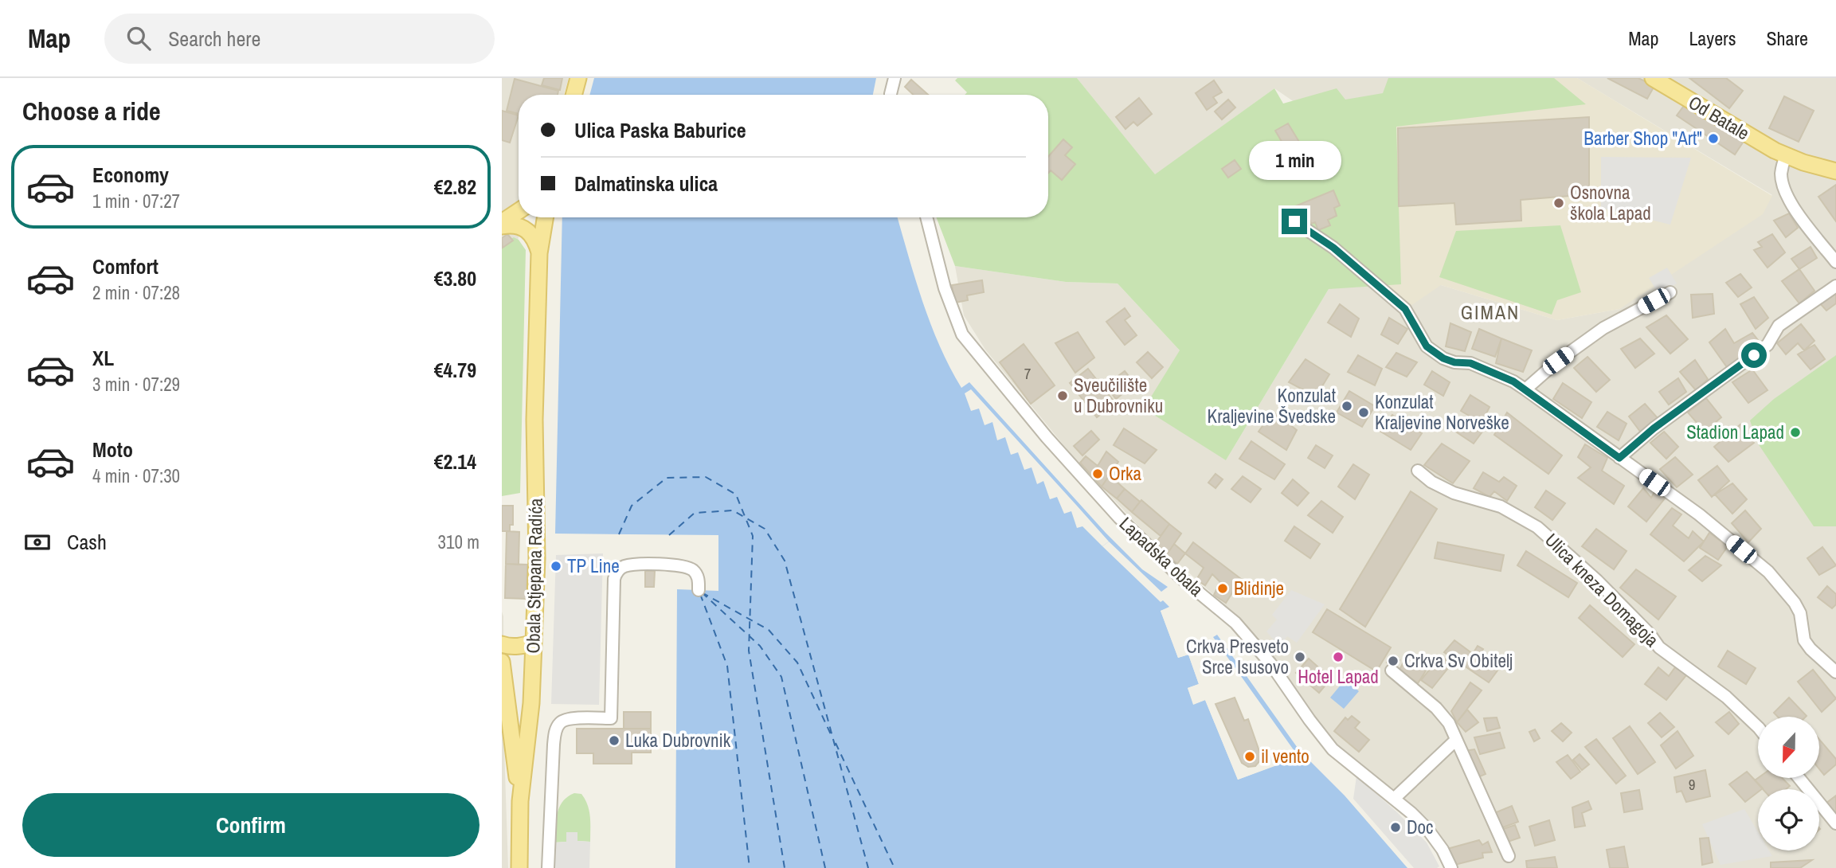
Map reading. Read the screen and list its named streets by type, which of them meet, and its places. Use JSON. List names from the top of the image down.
{
  "streets": {
    "main road": ["Od Batale", "Obala Stjepana Radića"],
    "street": ["Lapadska obala", "Ulica kneza Domagoja"]
  },
  "districts": ["GIMAN"],
  "places": [
    "Barber Shop \"Art\"",
    "Osnovna škola Lapad",
    "Sveučilište u Dubrovniku",
    "Konzulat Kraljevine Švedske",
    "Konzulat Kraljevine Norveške",
    "Stadion Lapad",
    "Orka",
    "TP Line",
    "Blidinje",
    "Crkva Presveto Srce Isusovo",
    "Hotel Lapad",
    "Crkva Sv Obitelj",
    "Luka Dubrovnik",
    "il vento",
    "Doc"
  ],
  "house_numbers": ["7", "9"],
  "north": "bottom",
  "page": {
    "header": "Map",
    "search": "Search here",
    "nav": ["Map", "Layers", "Share"],
    "heading": "Choose a ride",
    "banner": ["Ulica Paska Baburice", "Dalmatinska ulica"],
    "bubble": "1 min",
    "list": [
      {
        "name": "Economy",
        "note": "1 min · 07:27",
        "value": "€2.82"
      },
      {
        "name": "Comfort",
        "note": "2 min · 07:28",
        "value": "€3.80"
      },
      {
        "name": "XL",
        "note": "3 min · 07:29",
        "value": "€4.79"
      },
      {
        "name": "Moto",
        "note": "4 min · 07:30",
        "value": "€2.14"
      }
    ],
    "pay": ["Cash", "310 m"],
    "buttons": "Confirm"
  }
}
